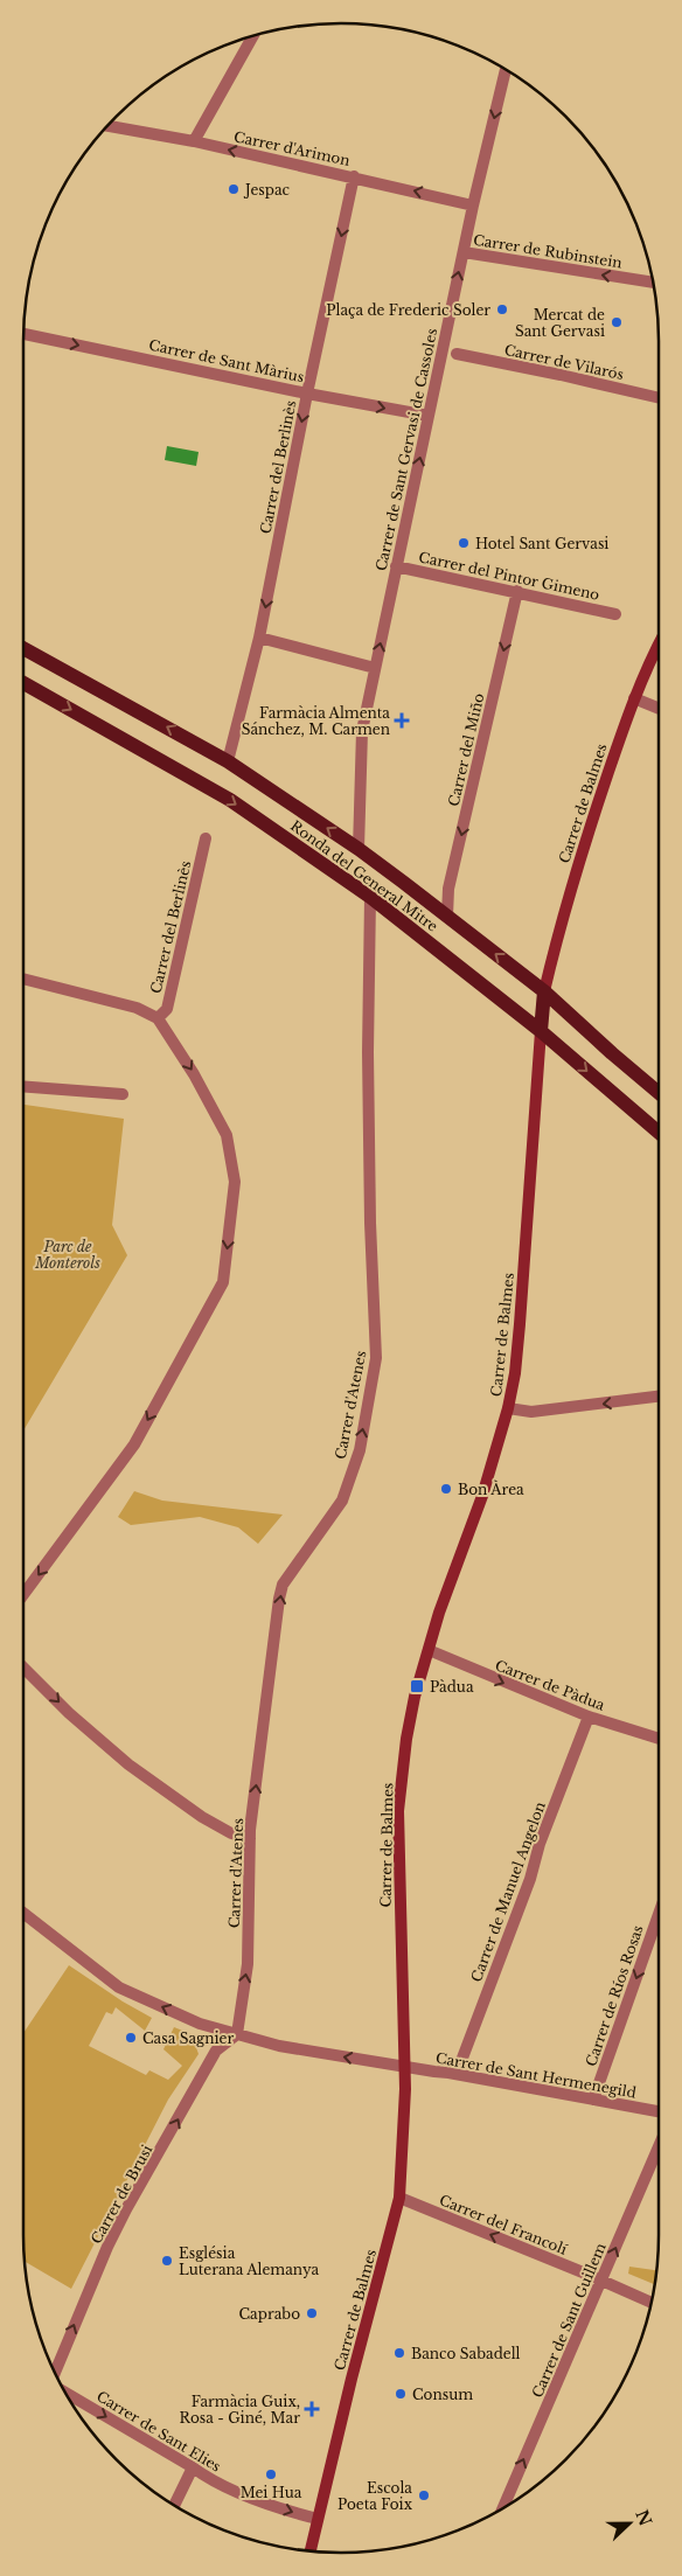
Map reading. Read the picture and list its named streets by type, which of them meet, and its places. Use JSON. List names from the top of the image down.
{
  "streets": {
    "main road": ["Carrer de Balmes", "Ronda del General Mitre"],
    "street": [
      "Carrer d'Arimon",
      "Carrer de Rubinstein",
      "Carrer de Sant Màrius",
      "Carrer de Vilarós",
      "Carrer de Sant Gervasi de Cassoles",
      "Carrer del Berlinès",
      "Carrer del Pintor Gimeno",
      "Carrer del Miño",
      "Carrer d'Atenes",
      "Carrer de Pàdua",
      "Carrer de Manuel Angelon",
      "Carrer de Ríos Rosas",
      "Carrer de Sant Hermenegild",
      "Carrer de Brusi",
      "Carrer del Francolí",
      "Carrer de Sant Guillem",
      "Carrer de Sant Elies"
    ]
  },
  "crossings": [
    ["Carrer d'Arimon", "Carrer de Sant Gervasi de Cassoles"],
    ["Carrer d'Arimon", "Carrer del Berlinès"],
    ["Carrer de Rubinstein", "Carrer de Sant Gervasi de Cassoles"],
    ["Carrer de Sant Màrius", "Carrer de Sant Gervasi de Cassoles"],
    ["Carrer de Sant Màrius", "Carrer del Berlinès"],
    ["Carrer de Sant Gervasi de Cassoles", "Carrer del Pintor Gimeno"],
    ["Carrer de Sant Gervasi de Cassoles", "Ronda del General Mitre"],
    ["Carrer del Berlinès", "Ronda del General Mitre"],
    ["Carrer del Pintor Gimeno", "Carrer del Miño"],
    ["Carrer del Miño", "Ronda del General Mitre"],
    ["Carrer de Balmes", "Ronda del General Mitre"],
    ["Carrer de Balmes", "Carrer de Pàdua"],
    ["Carrer de Balmes", "Carrer de Sant Hermenegild"],
    ["Carrer de Balmes", "Carrer del Francolí"],
    ["Carrer de Balmes", "Carrer de Sant Elies"],
    ["Ronda del General Mitre", "Carrer d'Atenes"],
    ["Carrer d'Atenes", "Carrer de Sant Hermenegild"],
    ["Carrer d'Atenes", "Carrer de Brusi"],
    ["Carrer de Pàdua", "Carrer de Manuel Angelon"],
    ["Carrer de Manuel Angelon", "Carrer de Sant Hermenegild"],
    ["Carrer de Ríos Rosas", "Carrer de Sant Hermenegild"],
    ["Carrer de Sant Hermenegild", "Carrer de Brusi"],
    ["Carrer del Francolí", "Carrer de Sant Guillem"]
  ],
  "one_way": [
    "Carrer d'Arimon",
    "Carrer de Rubinstein",
    "Carrer de Sant Màrius",
    "Carrer del Berlinès",
    "Carrer del Miño",
    "Carrer d'Atenes",
    "Carrer de Pàdua",
    "Carrer de Ríos Rosas",
    "Carrer de Sant Hermenegild",
    "Carrer de Brusi",
    "Carrer del Francolí",
    "Carrer de Sant Guillem",
    "Carrer de Sant Elies"
  ],
  "parks": ["Parc de Monterols"],
  "places": {
    "other": [
      "Jespac",
      "Plaça de Frederic Soler",
      "Mercat de Sant Gervasi",
      "Hotel Sant Gervasi",
      "Bon Àrea",
      "Casa Sagnier",
      "Església Luterana Alemanya",
      "Caprabo",
      "Banco Sabadell",
      "Consum",
      "Mei Hua",
      "Escola Poeta Foix"
    ],
    "health": ["Farmàcia Almenta Sánchez, M. Carmen", "Farmàcia Guix, Rosa - Giné, Mar"],
    "transit": ["Pàdua"]
  },
  "north": "right"
}
